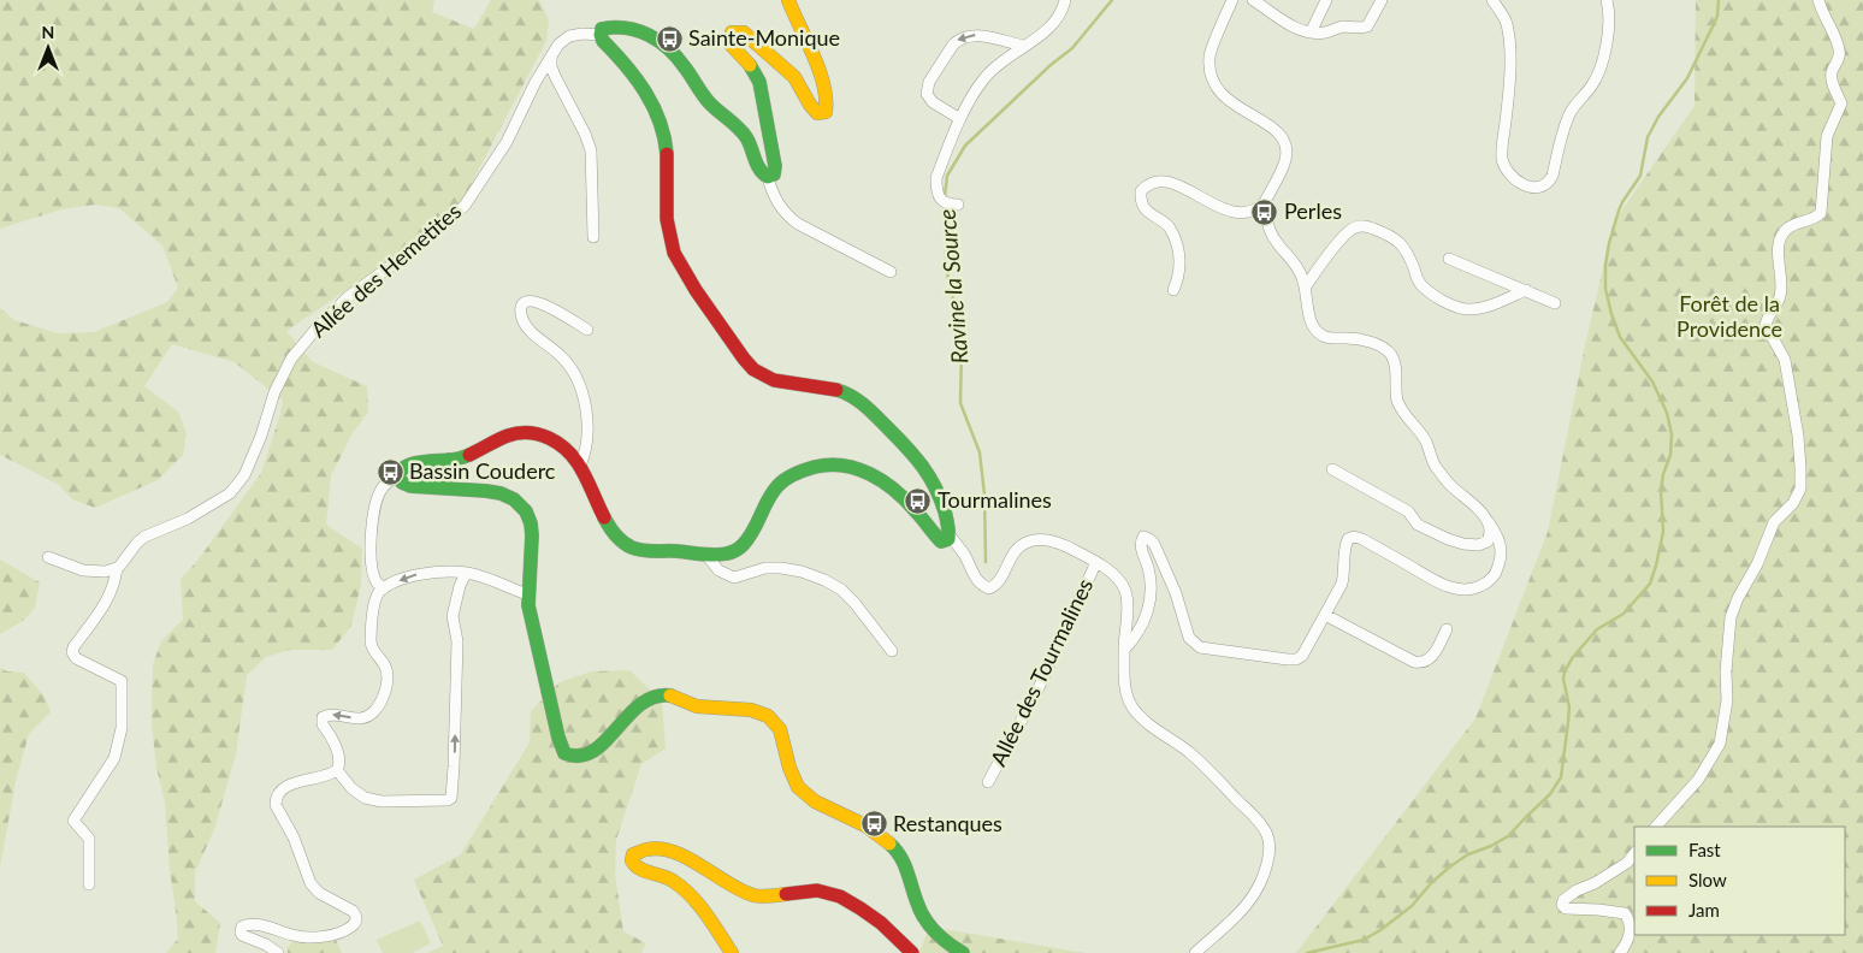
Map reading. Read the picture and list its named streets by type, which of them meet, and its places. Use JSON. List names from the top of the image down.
{
  "streets": {
    "street": ["Allée des Hemetites", "Allée des Tourmalines"]
  },
  "water": ["Ravine la Source"],
  "parks": ["Forêt de la Providence"],
  "places": {
    "bus stop": [
      "Sainte-Monique",
      "Perles",
      "Bassin Couderc",
      "Tourmalines",
      "Restanques"
    ]
  },
  "legend": ["Fast", "Slow", "Jam"],
  "north": "top"
}
